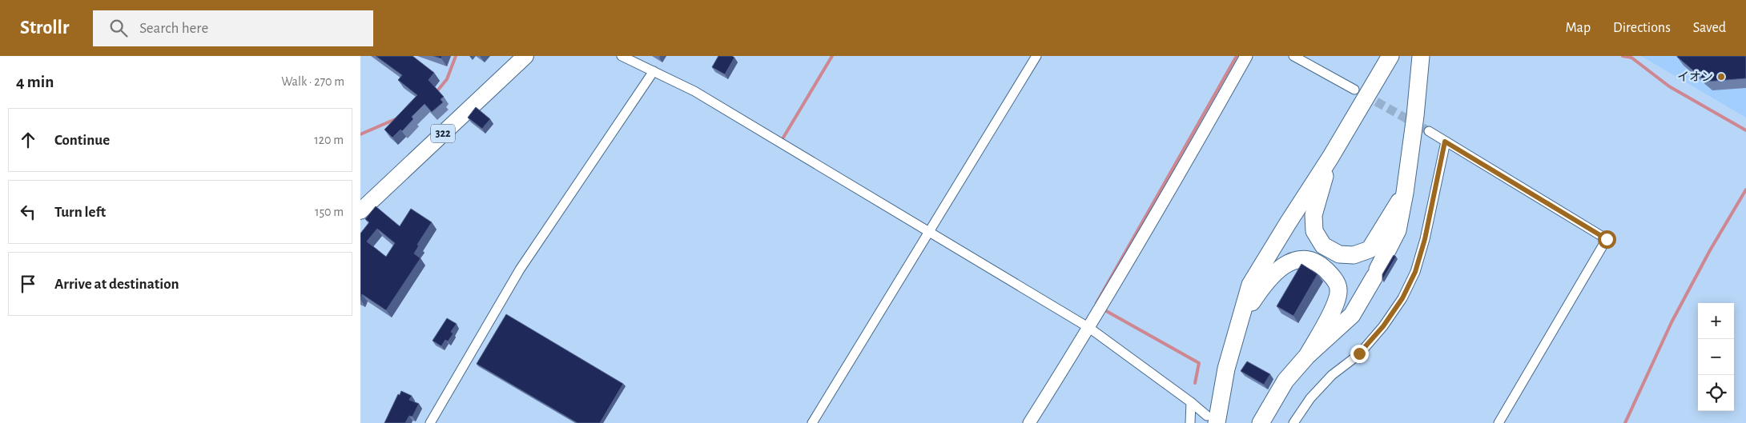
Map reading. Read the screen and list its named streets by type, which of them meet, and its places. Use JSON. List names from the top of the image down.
{
  "streets": {
    "highway": ["322"]
  },
  "places": ["イオン"],
  "page": {
    "header": "Strollr",
    "search": "Search here",
    "nav": ["Map", "Directions", "Saved"],
    "heading": ["4 min", "Walk · 270 m"],
    "list": [
      ["Continue", "120 m"],
      ["Turn left", "150 m"],
      "Arrive at destination"
    ],
    "map_buttons": ["+", "−"]
  }
}
